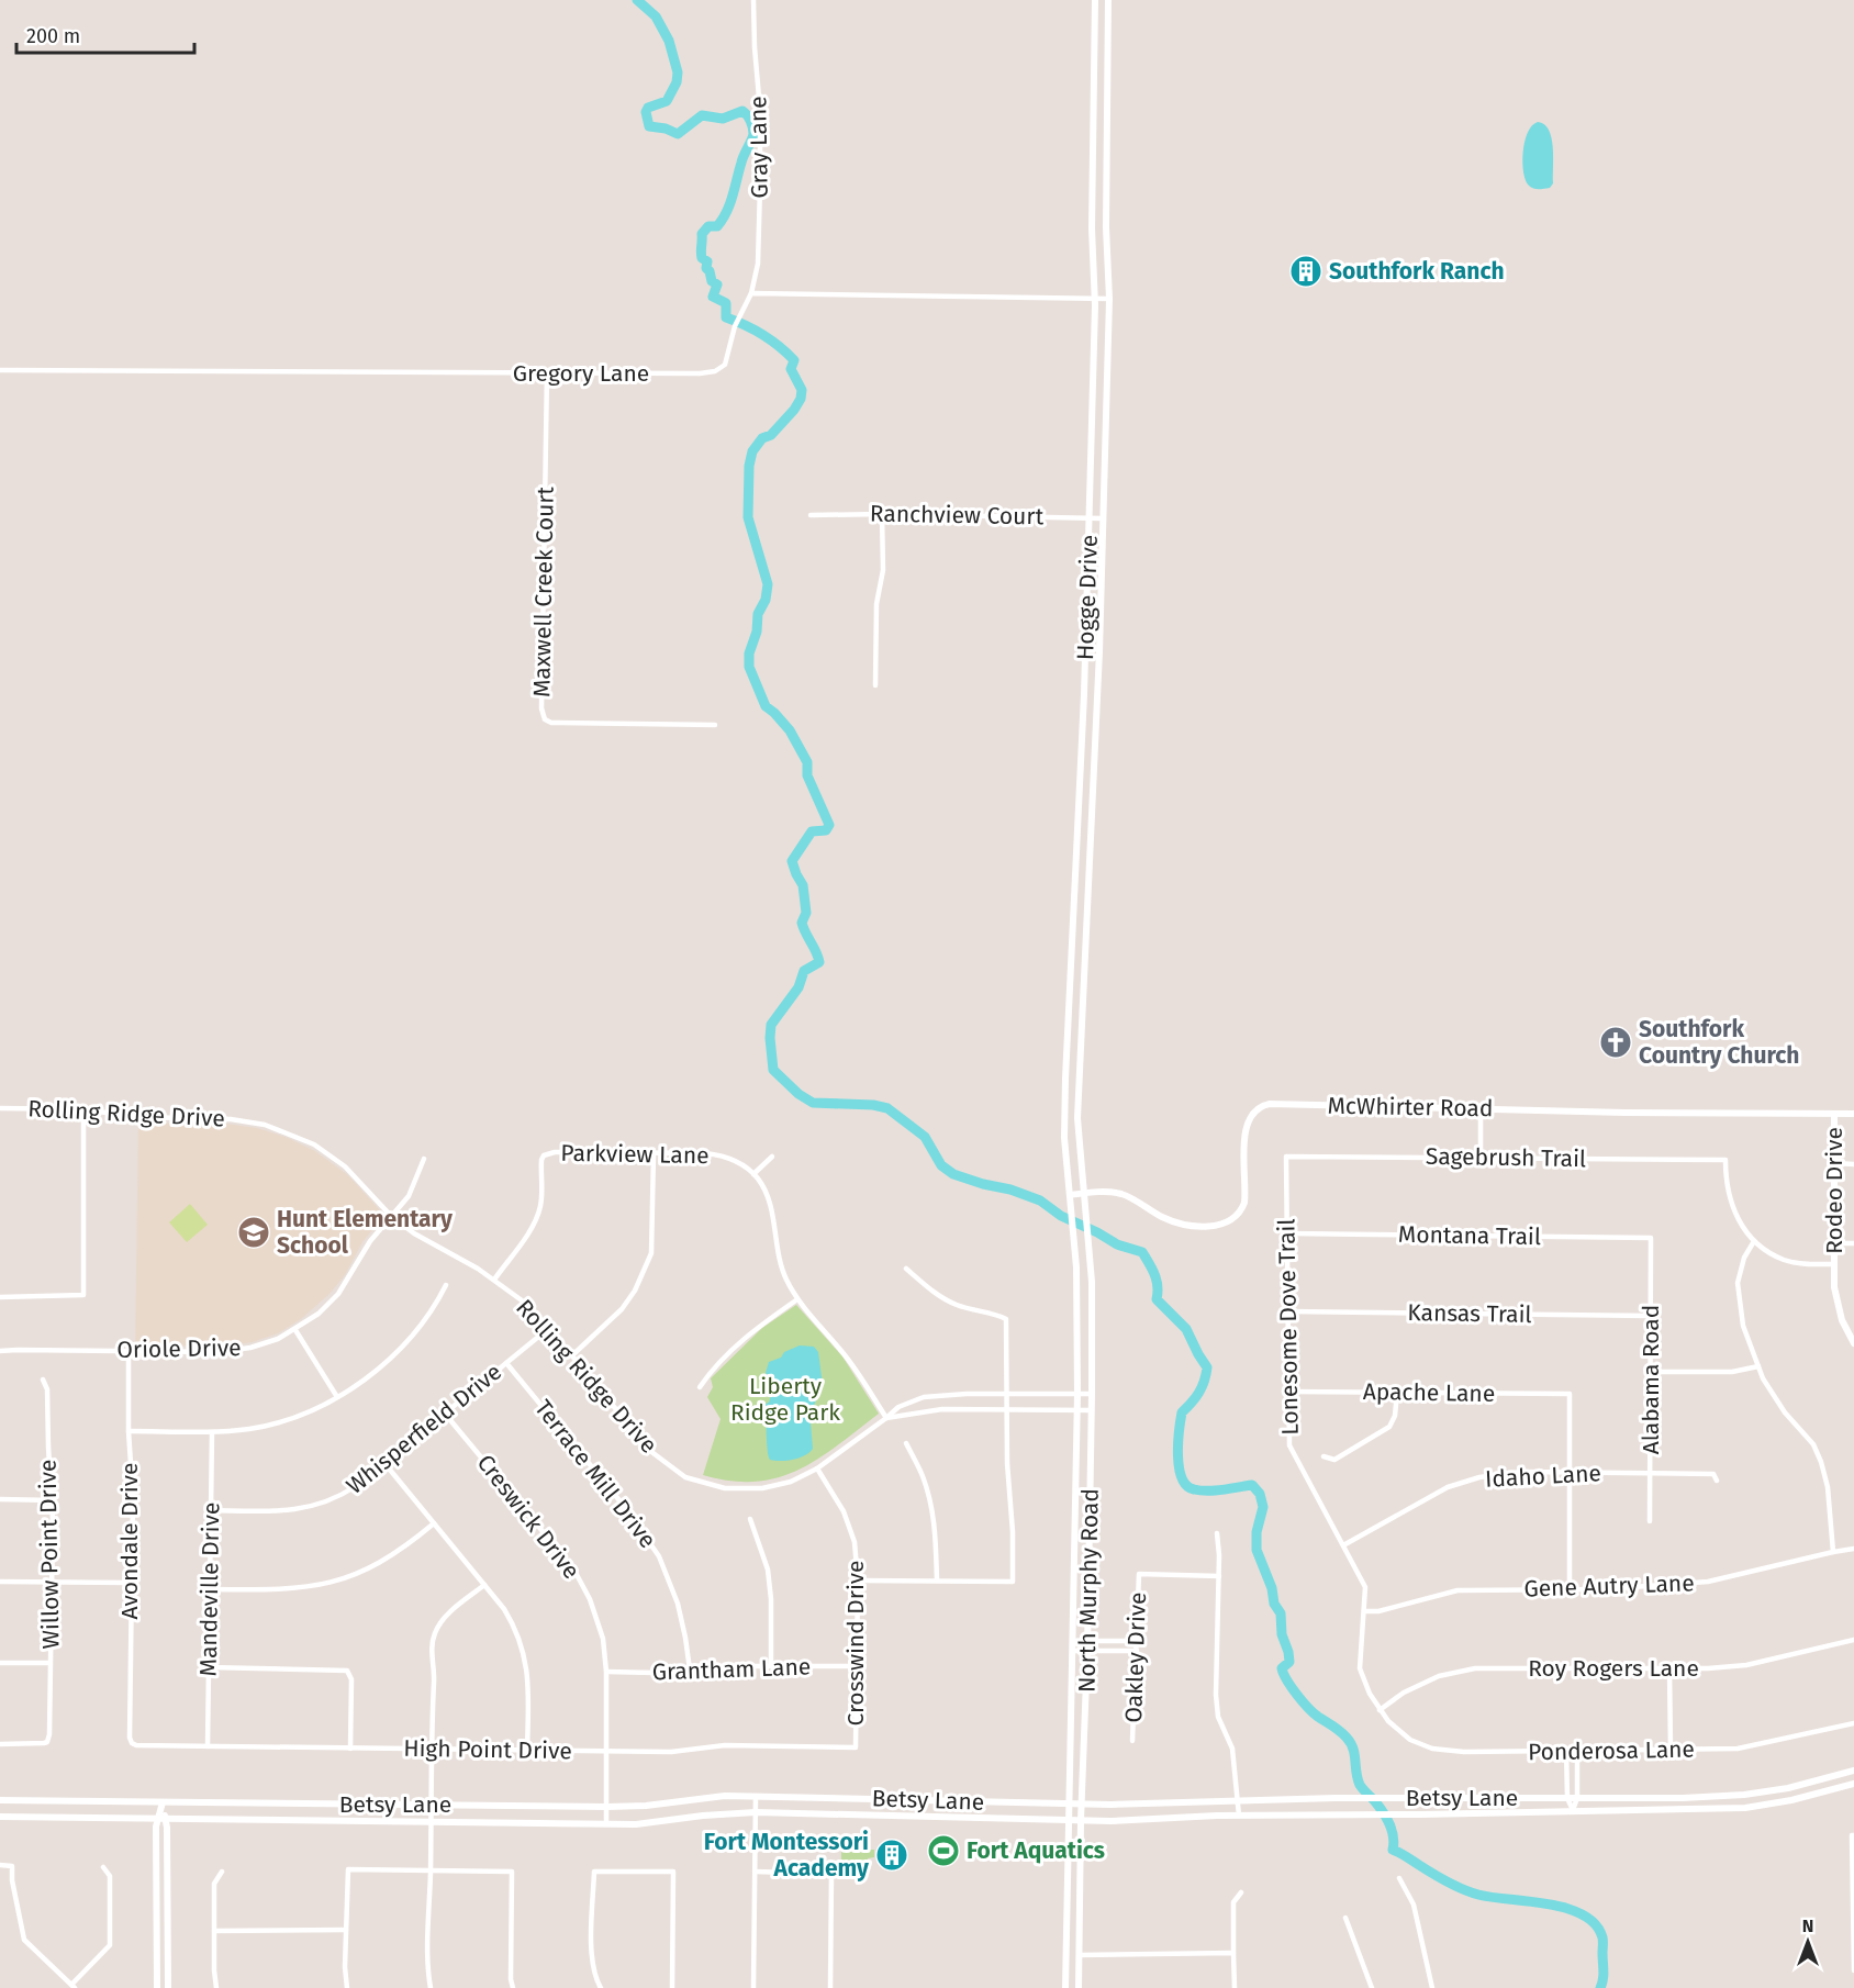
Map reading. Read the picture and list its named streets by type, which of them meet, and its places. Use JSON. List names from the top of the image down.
{
  "streets": {
    "main road": [
      "Hogge Drive",
      "McWhirter Road",
      "Rodeo Drive",
      "North Murphy Road",
      "Betsy Lane"
    ],
    "street": [
      "Gray Lane",
      "Gregory Lane",
      "Ranchview Court",
      "Maxwell Creek Court",
      "Rolling Ridge Drive",
      "Parkview Lane",
      "Sagebrush Trail",
      "Montana Trail",
      "Kansas Trail",
      "Lonesome Dove Trail",
      "Oriole Drive",
      "Alabama Road",
      "Apache Lane",
      "Whisperfield Drive",
      "Terrace Mill Drive",
      "Idaho Lane",
      "Creswick Drive",
      "Avondale Drive",
      "Willow Point Drive",
      "Gene Autry Lane",
      "Mandeville Drive",
      "Crosswind Drive",
      "Oakley Drive",
      "Roy Rogers Lane",
      "Grantham Lane",
      "High Point Drive",
      "Ponderosa Lane"
    ]
  },
  "crossings": [
    ["Gray Lane", "Gregory Lane"],
    ["Gregory Lane", "Maxwell Creek Court"],
    ["Ranchview Court", "Hogge Drive"],
    ["Hogge Drive", "McWhirter Road"],
    ["Hogge Drive", "North Murphy Road"],
    ["McWhirter Road", "Rodeo Drive"],
    ["McWhirter Road", "North Murphy Road"],
    ["Rolling Ridge Drive", "Parkview Lane"],
    ["Rolling Ridge Drive", "Oriole Drive"],
    ["Rolling Ridge Drive", "Whisperfield Drive"],
    ["Rolling Ridge Drive", "North Murphy Road"],
    ["Rolling Ridge Drive", "Crosswind Drive"],
    ["Sagebrush Trail", "Lonesome Dove Trail"],
    ["Montana Trail", "Lonesome Dove Trail"],
    ["Montana Trail", "Alabama Road"],
    ["Kansas Trail", "Lonesome Dove Trail"],
    ["Kansas Trail", "Alabama Road"],
    ["Lonesome Dove Trail", "Apache Lane"],
    ["Lonesome Dove Trail", "Idaho Lane"],
    ["Lonesome Dove Trail", "Gene Autry Lane"],
    ["Lonesome Dove Trail", "Roy Rogers Lane"],
    ["Lonesome Dove Trail", "Ponderosa Lane"],
    ["Oriole Drive", "Avondale Drive"],
    ["Alabama Road", "Idaho Lane"],
    ["Apache Lane", "Idaho Lane"],
    ["Whisperfield Drive", "Terrace Mill Drive"],
    ["Whisperfield Drive", "Creswick Drive"],
    ["Whisperfield Drive", "Mandeville Drive"],
    ["Terrace Mill Drive", "Grantham Lane"],
    ["Creswick Drive", "Grantham Lane"],
    ["Creswick Drive", "High Point Drive"],
    ["Creswick Drive", "Betsy Lane"],
    ["Avondale Drive", "High Point Drive"],
    ["Mandeville Drive", "High Point Drive"],
    ["North Murphy Road", "Betsy Lane"],
    ["Crosswind Drive", "Grantham Lane"],
    ["Crosswind Drive", "High Point Drive"],
    ["Roy Rogers Lane", "Ponderosa Lane"]
  ],
  "parks": ["Liberty Ridge Park"],
  "places": {
    "building": ["Southfork Ranch", "Fort Montessori Academy"],
    "church": ["Southfork Country Church"],
    "school or university": ["Hunt Elementary School"],
    "sports": ["Fort Aquatics"]
  },
  "scale_bar": "200 m",
  "north": "top"
}
